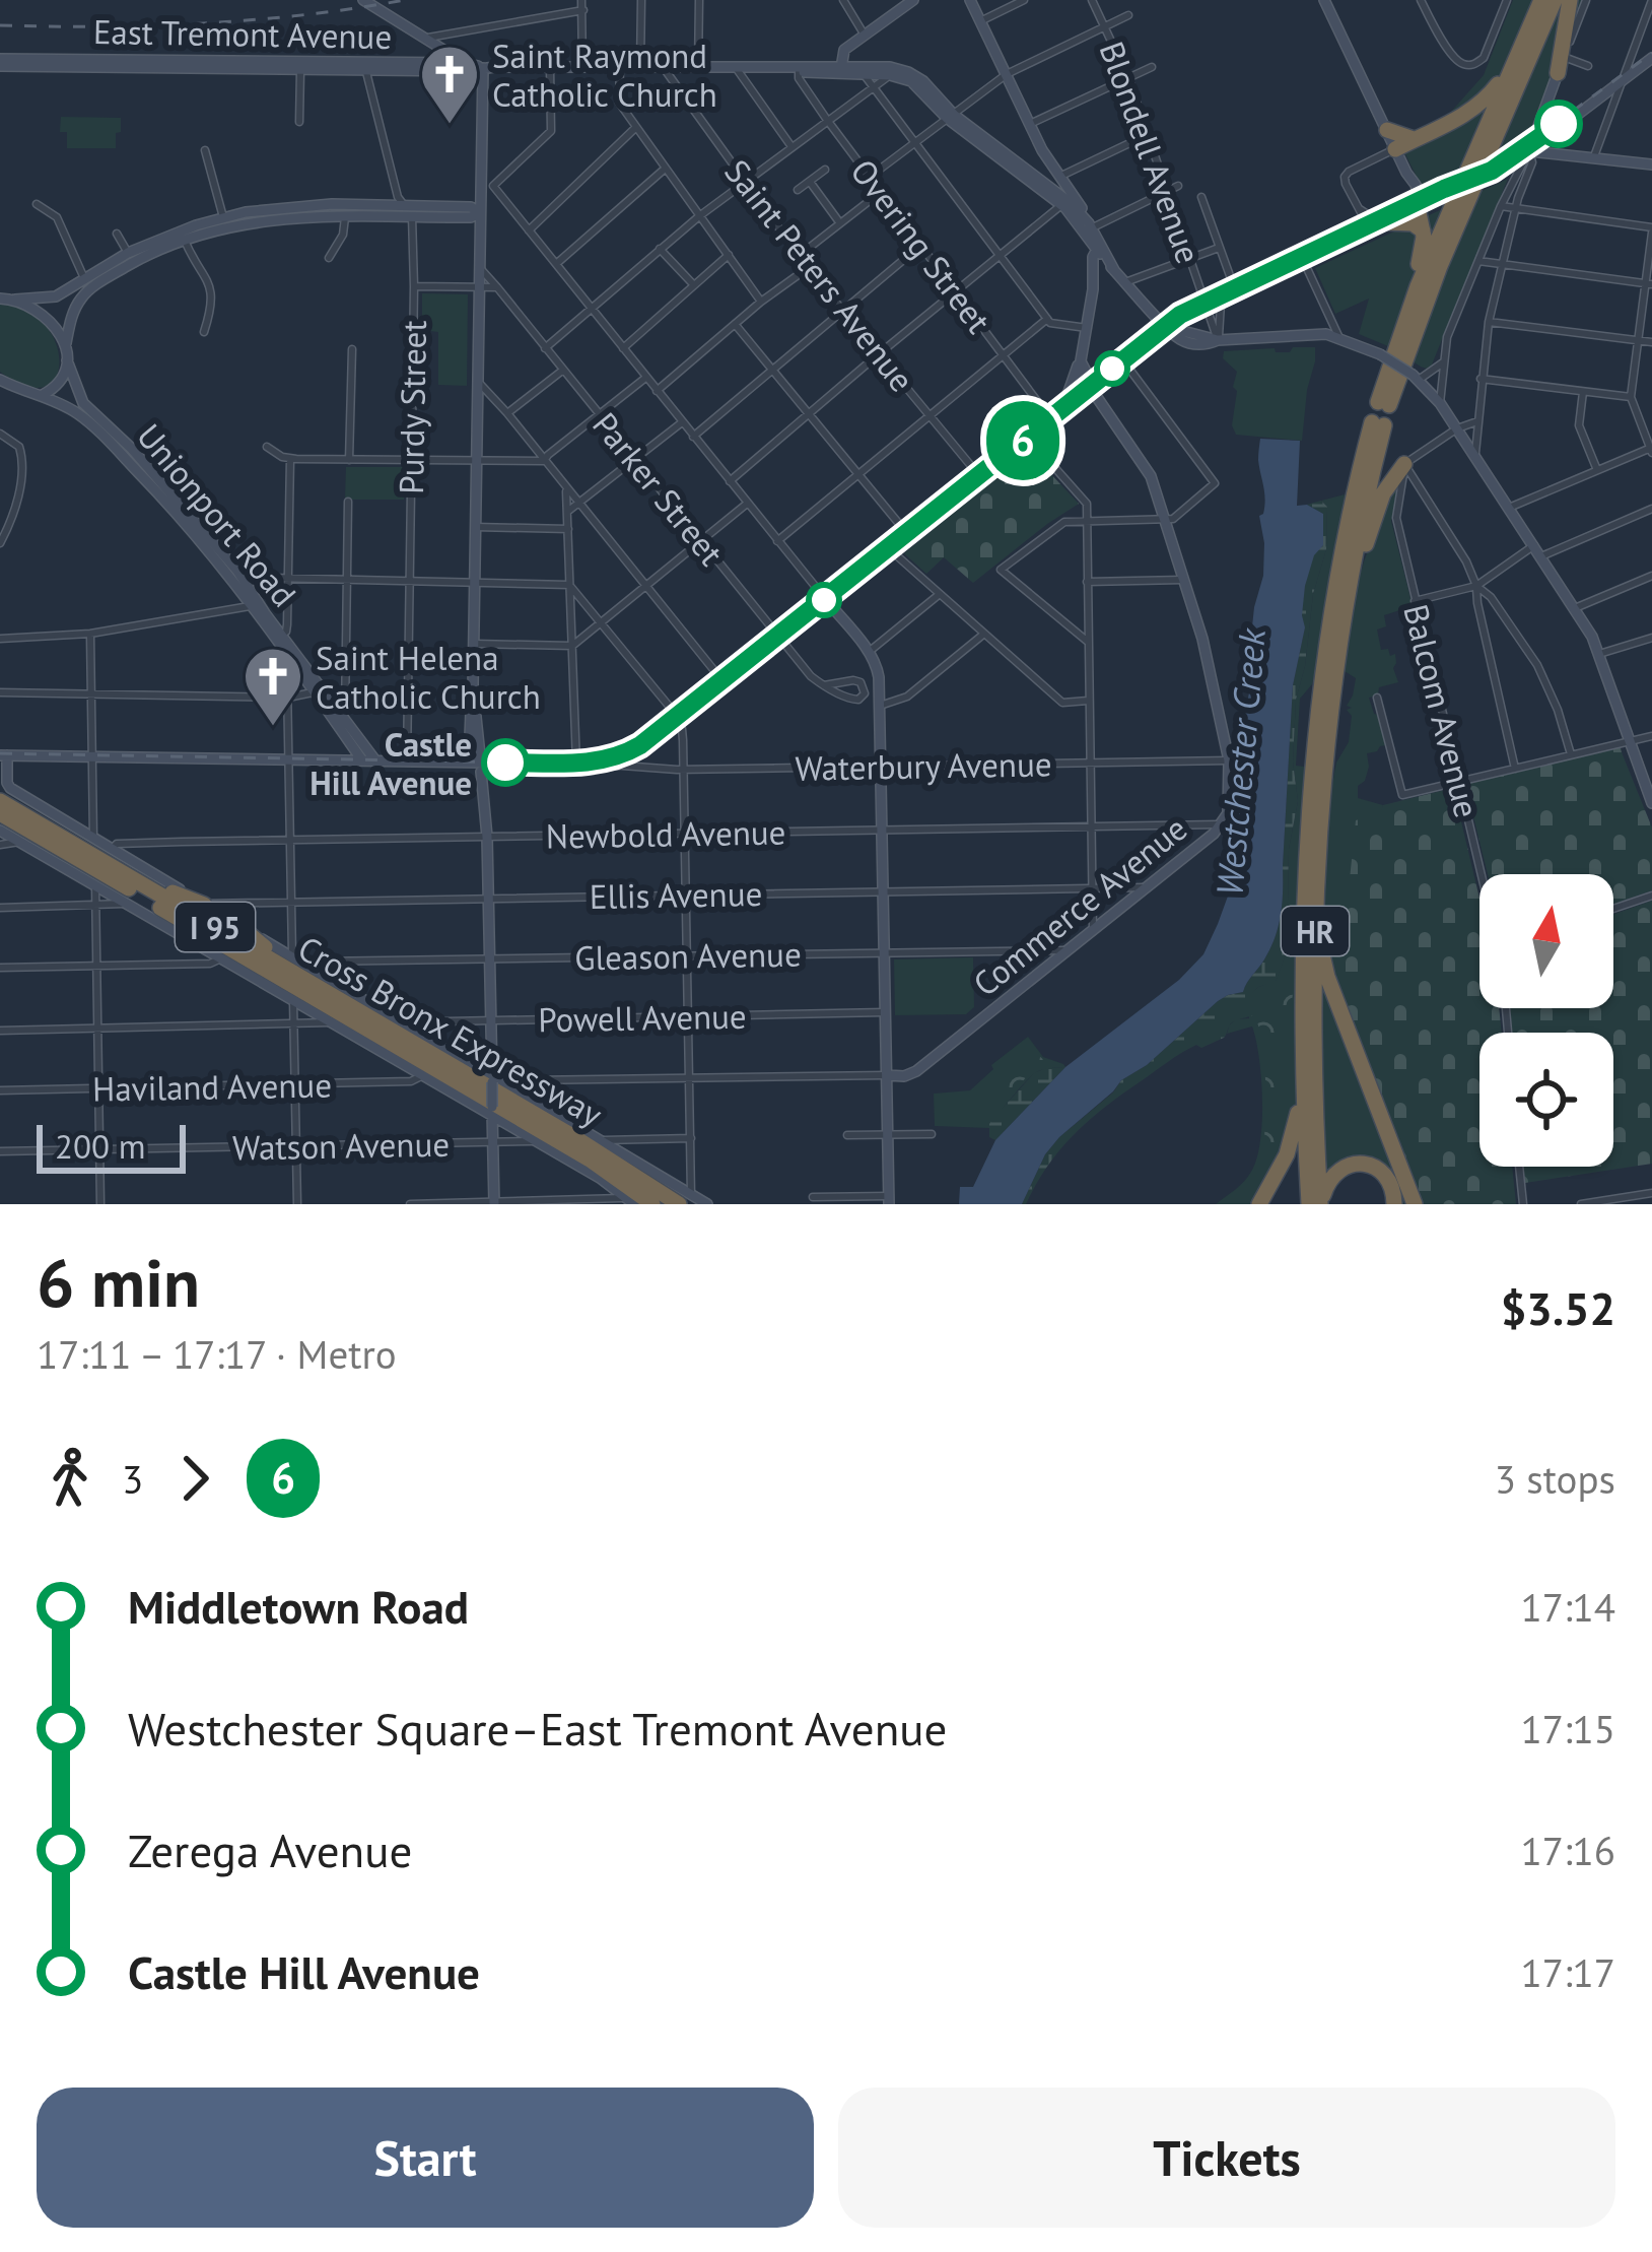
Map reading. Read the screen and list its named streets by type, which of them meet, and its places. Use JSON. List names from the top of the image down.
{
  "streets": {
    "highway": ["I 95", "HR", "Cross Bronx Expressway"],
    "main road": ["East Tremont Avenue", "Unionport Road", "Commerce Avenue"],
    "street": [
      "Blondell Avenue",
      "Overing Street",
      "Saint Peters Avenue",
      "Purdy Street",
      "Parker Street",
      "Balcom Avenue",
      "Waterbury Avenue",
      "Newbold Avenue",
      "Ellis Avenue",
      "Gleason Avenue",
      "Powell Avenue",
      "Haviland Avenue",
      "Watson Avenue"
    ]
  },
  "crossings": [
    ["East Tremont Avenue", "Overing Street"],
    ["East Tremont Avenue", "Saint Peters Avenue"],
    ["Waterbury Avenue", "Commerce Avenue"],
    ["Newbold Avenue", "Commerce Avenue"],
    ["Ellis Avenue", "Commerce Avenue"],
    ["Commerce Avenue", "Gleason Avenue"]
  ],
  "water": ["Westchester Creek"],
  "places": {
    "church": ["Saint Raymond Catholic Church", "Saint Helena Catholic Church"],
    "other": ["Castle Hill Avenue"]
  },
  "lines": ["metro line 6"],
  "scale_bar": "200 m",
  "north": "top",
  "page": {
    "on_map": "6",
    "scale": "200 m",
    "heading": ["6 min", "17:11 – 17:17 · Metro", "$3.52"],
    "legs": ["3", "6", "3 stops"],
    "list": [
      {
        "name": "Middletown Road",
        "value": "17:14"
      },
      {
        "name": "Westchester Square–East Tremont Avenue",
        "value": "17:15"
      },
      {
        "name": "Zerega Avenue",
        "value": "17:16"
      },
      {
        "name": "Castle Hill Avenue",
        "value": "17:17"
      }
    ],
    "buttons": ["Start", "Tickets"]
  }
}
